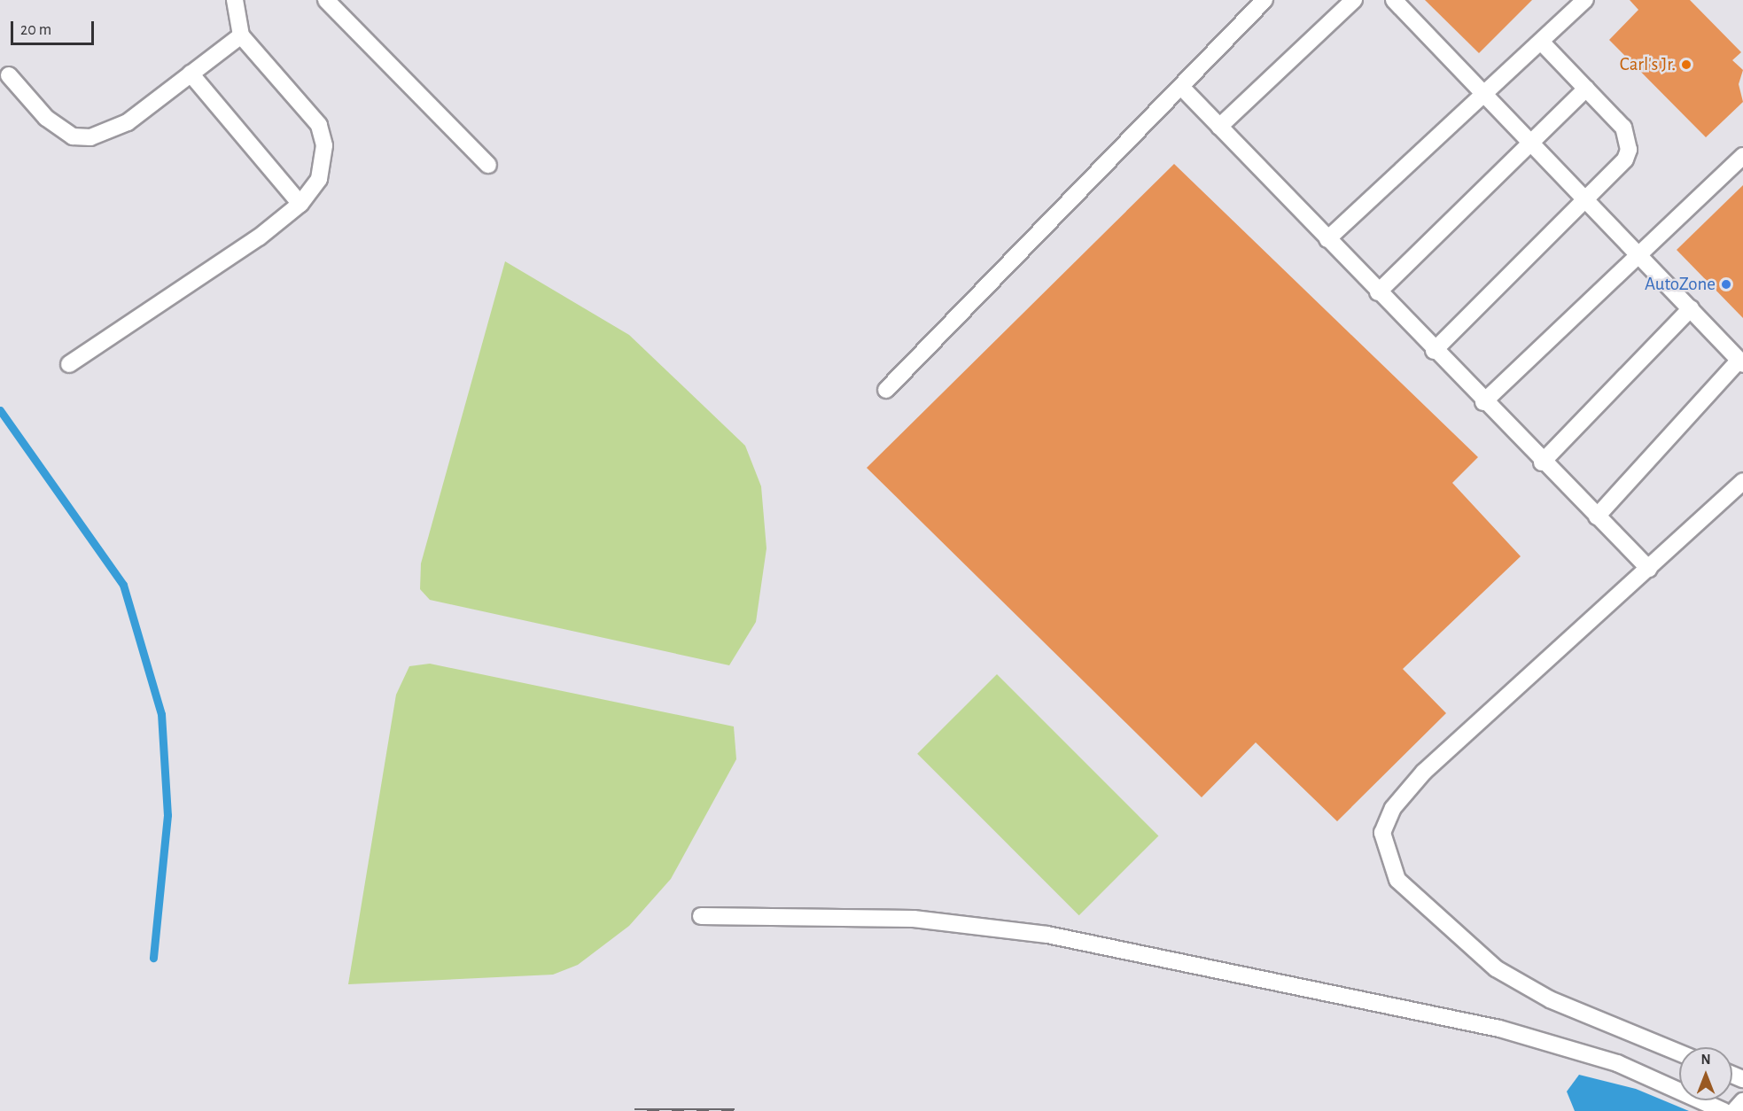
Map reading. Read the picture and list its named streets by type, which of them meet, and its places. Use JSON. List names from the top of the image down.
{
  "places": ["Carl's Jr.", "AutoZone"],
  "scale_bar": "20 m",
  "north": "top"
}
